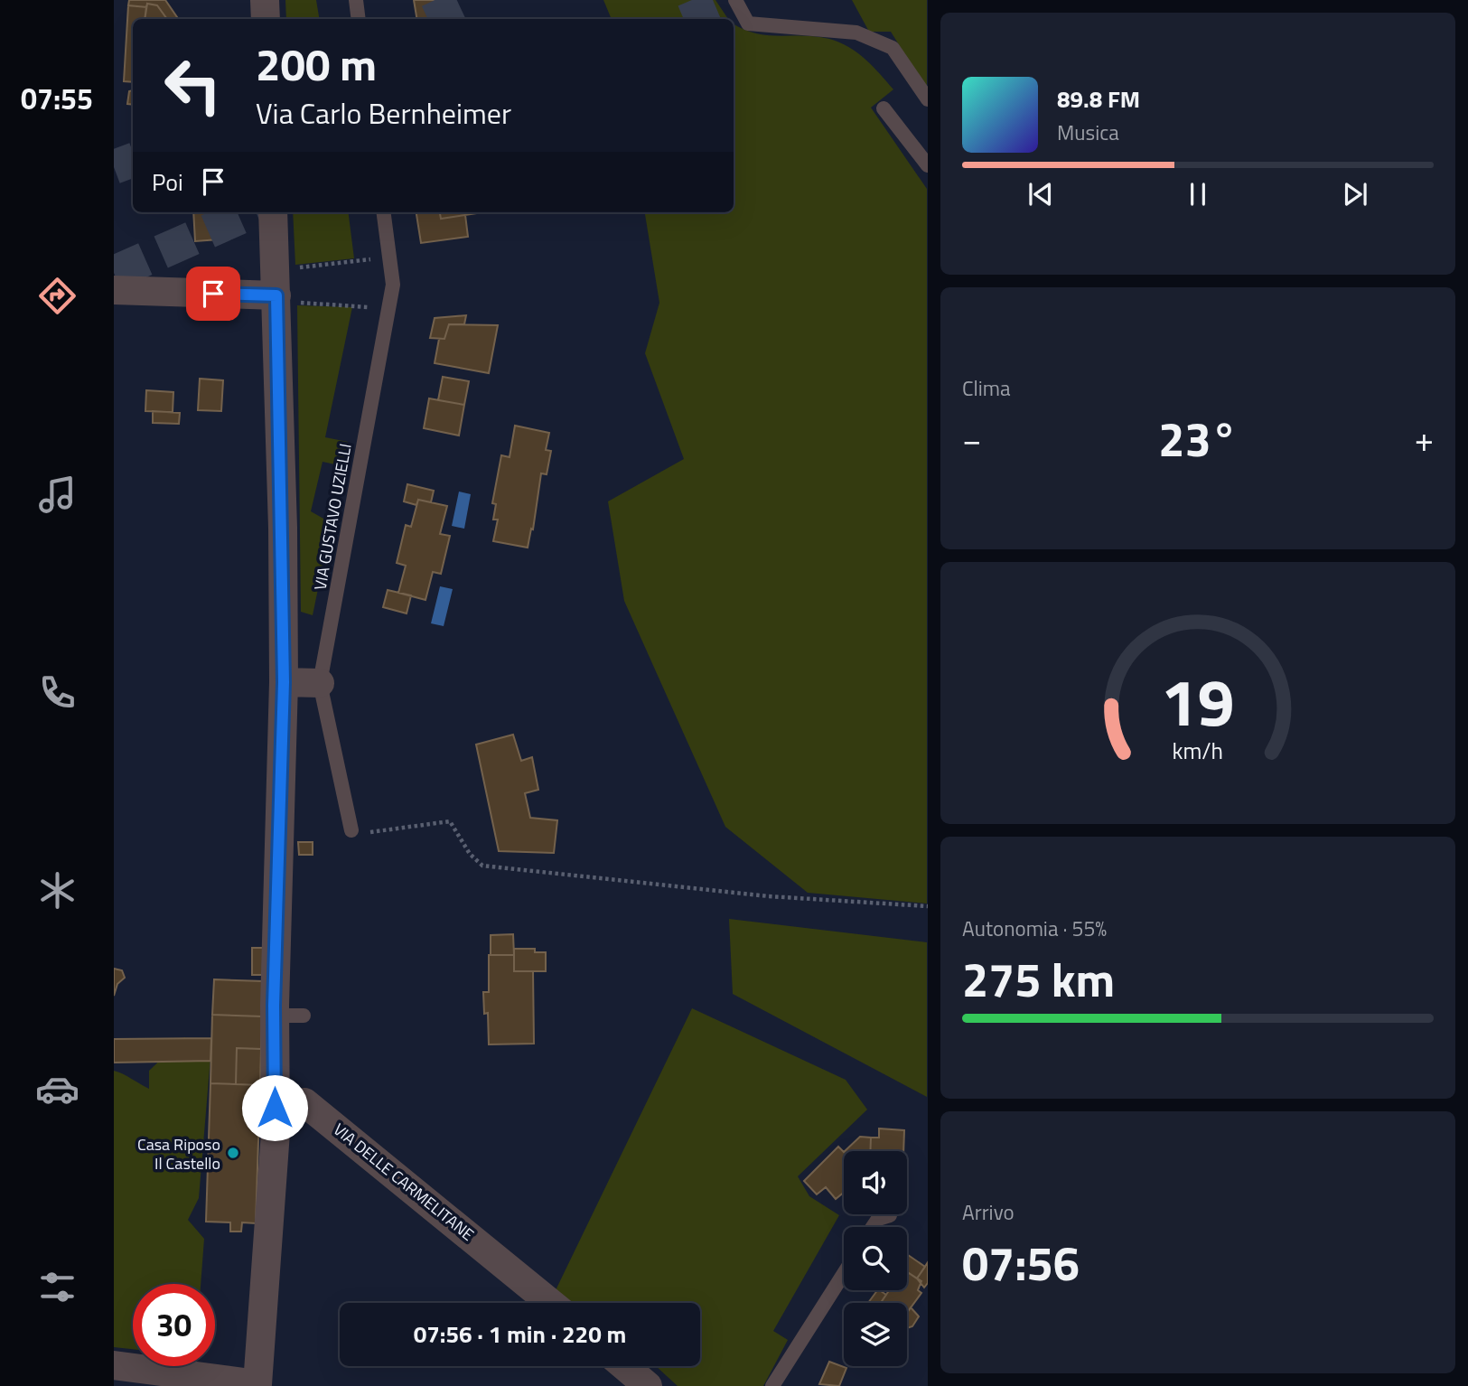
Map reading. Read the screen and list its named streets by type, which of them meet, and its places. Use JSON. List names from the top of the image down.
{
  "streets": {
    "street": ["VIA DELLE CARMELITANE"],
    "lane": ["VIA GUSTAVO UZIELLI"]
  },
  "places": ["Casa Riposo Il Castello"],
  "page": {
    "tabs": "07:55",
    "turn": ["200 m", "Via Carlo Bernheimer"],
    "song": ["89.8 FM", "Musica"],
    "then": "Poi",
    "tile": [
      "Clima",
      ["Autonomia · 55%", "275 km"],
      ["Arrivo", "07:56"]
    ],
    "heat": ["−", "23°", "+"],
    "limit": "30",
    "trip": "07:56 · 1 min · 220 m",
    "gauge": ["19", "km/h"]
  }
}
